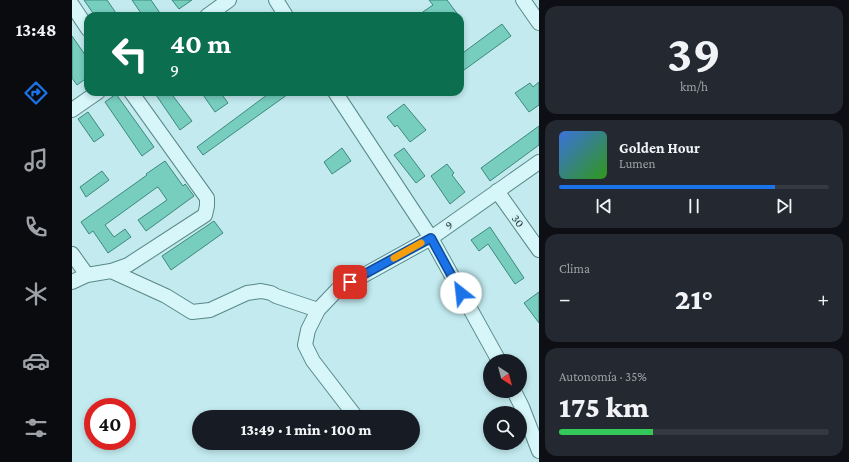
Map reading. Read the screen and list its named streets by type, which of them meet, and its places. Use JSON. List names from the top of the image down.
{
  "streets": {
    "street": ["30", "9"]
  },
  "crossings": [
    ["30", "9"]
  ],
  "north": "bottom right",
  "page": {
    "tabs": "13:48",
    "tile": [
      ["39", "km/h"],
      "Clima",
      ["Autonomía · 35%", "175 km"]
    ],
    "turn": ["40 m", "9"],
    "song": ["Golden Hour", "Lumen"],
    "heat": ["−", "21°", "+"],
    "limit": "40",
    "trip": "13:49 · 1 min · 100 m"
  }
}
